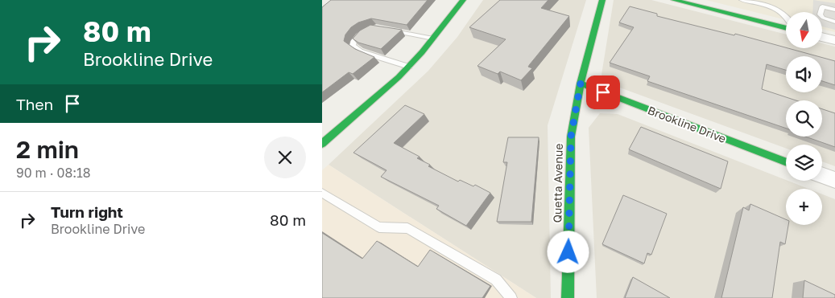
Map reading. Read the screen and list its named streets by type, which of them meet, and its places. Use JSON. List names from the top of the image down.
{
  "streets": {
    "street": ["Brookline Drive", "Quetta Avenue"]
  },
  "crossings": [
    ["Brookline Drive", "Quetta Avenue"]
  ],
  "north": "bottom",
  "page": {
    "turn": ["80 m", "Brookline Drive"],
    "map_buttons": "+",
    "then": "Then",
    "heading": ["2 min", "90 m · 08:18"],
    "list": [
      {
        "name": "Turn right",
        "note": "Brookline Drive",
        "value": "80 m"
      }
    ]
  }
}
